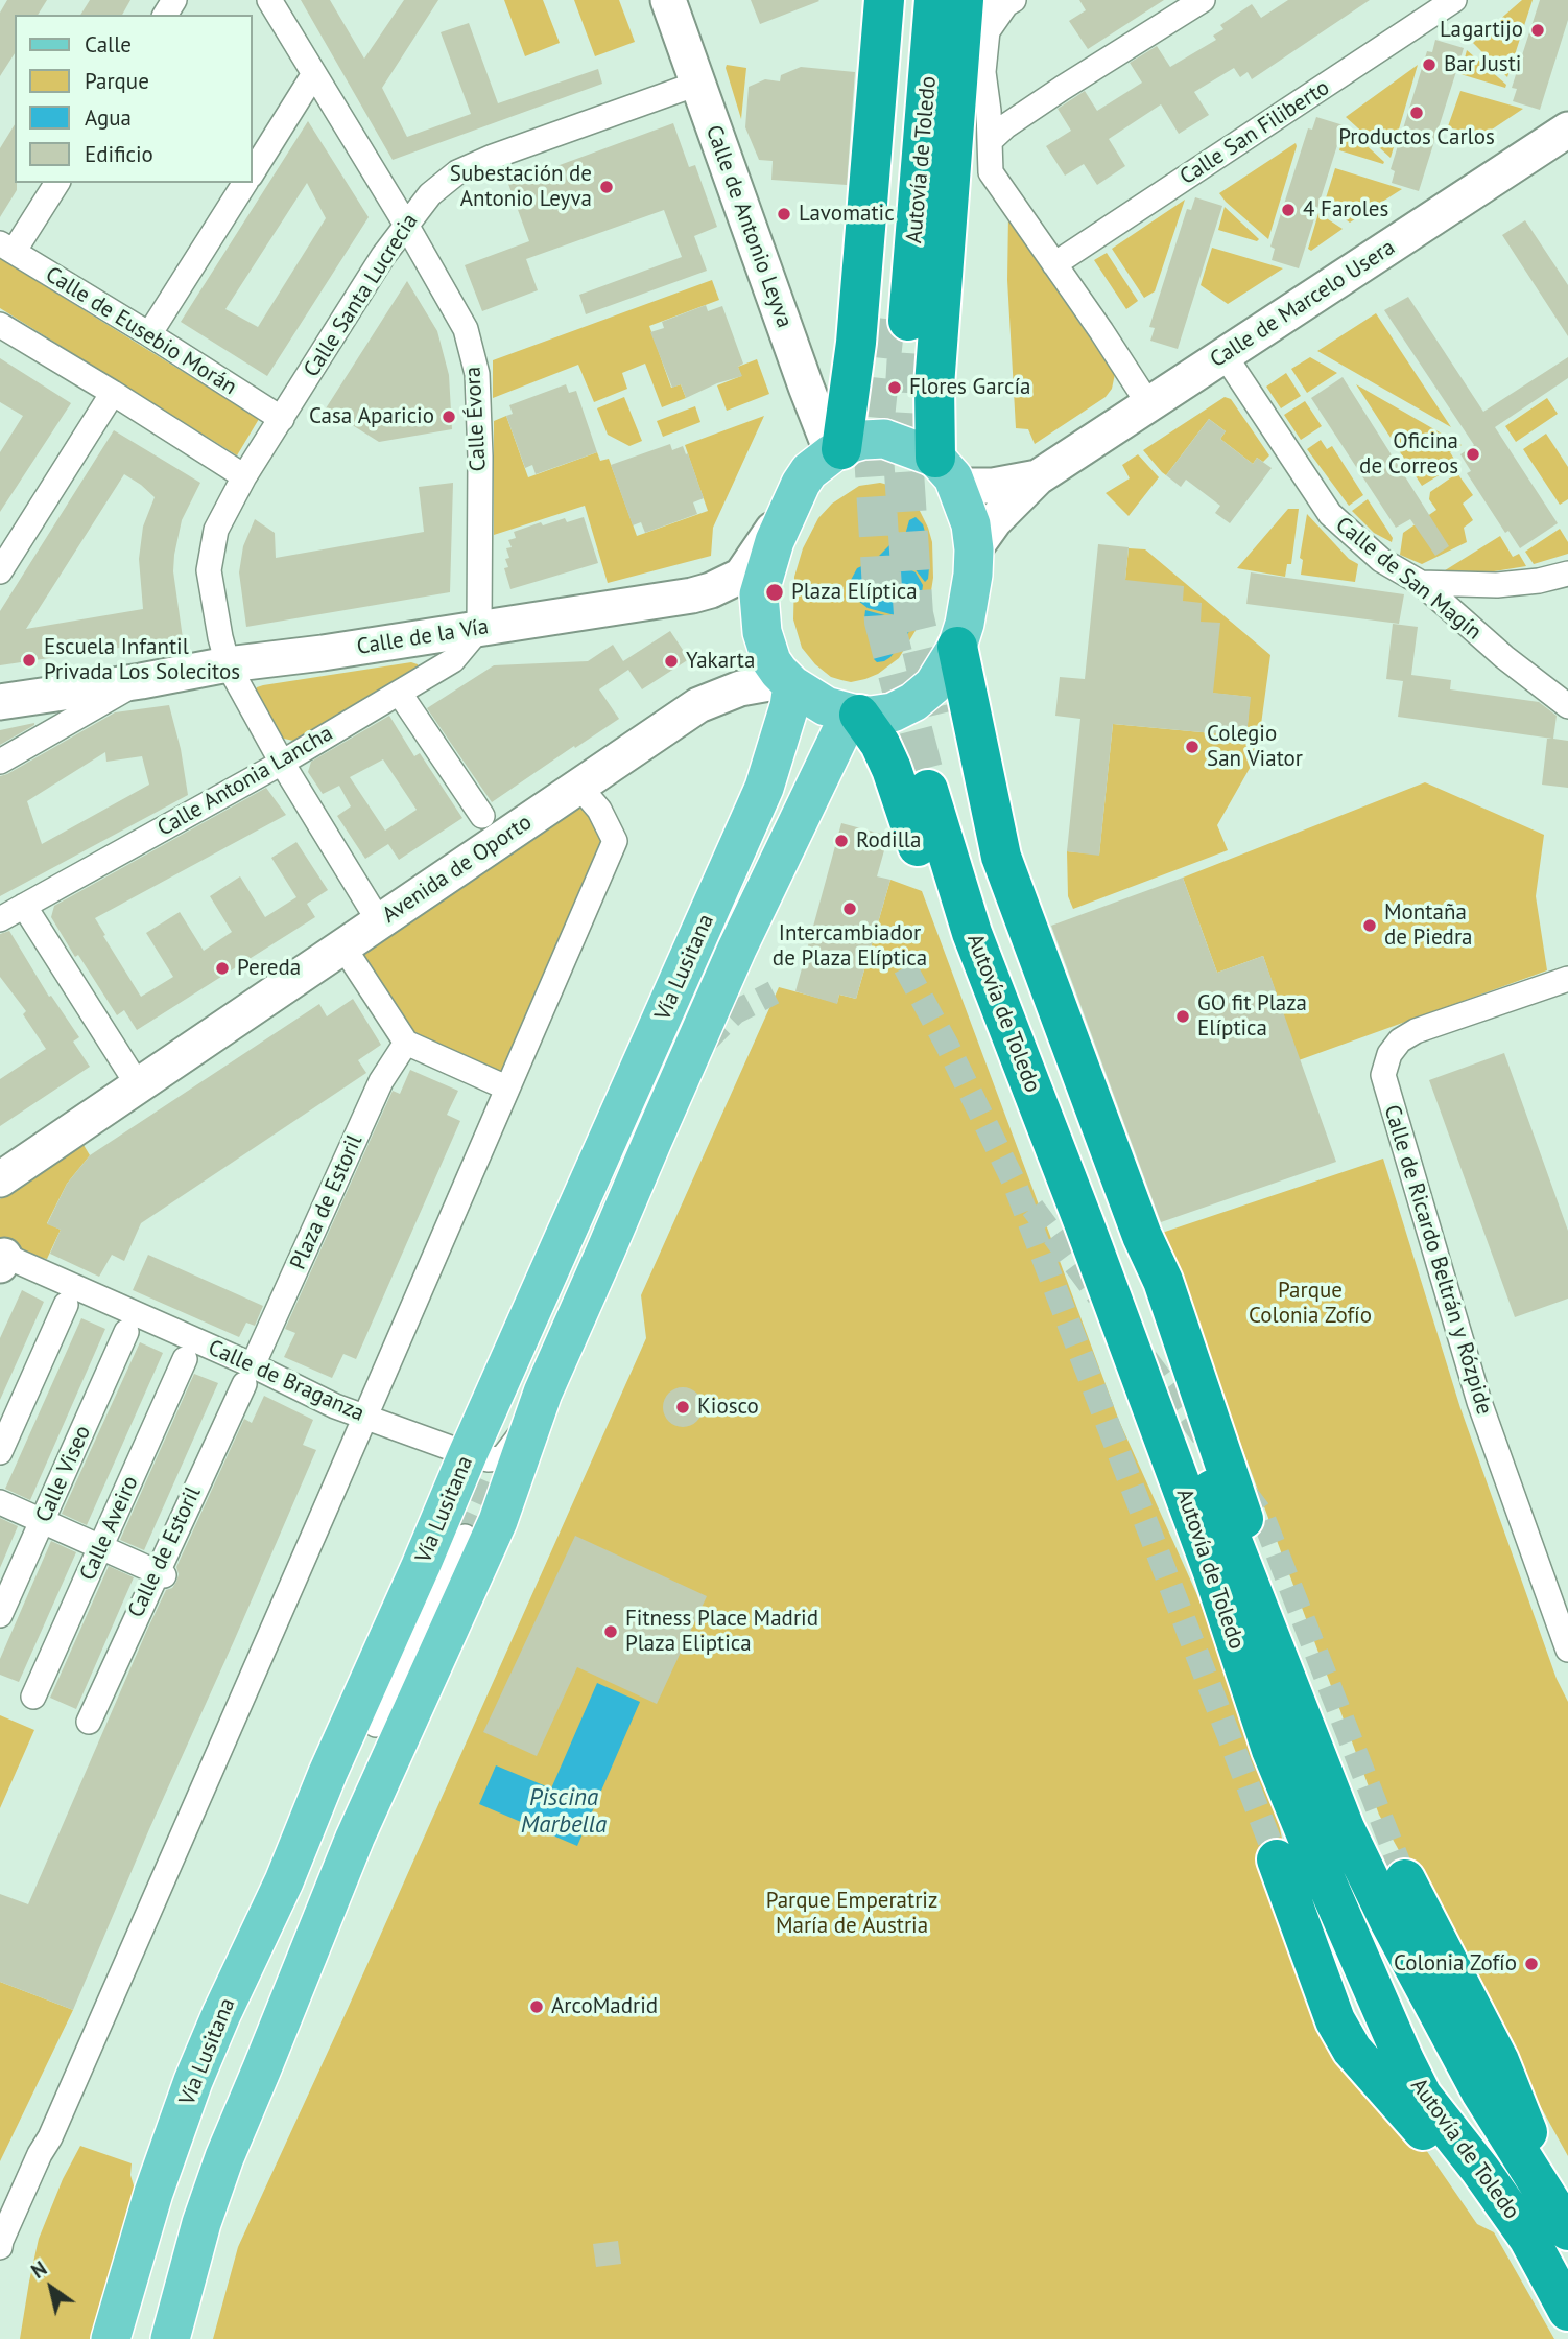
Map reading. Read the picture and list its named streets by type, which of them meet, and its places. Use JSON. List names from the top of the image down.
{
  "streets": {
    "highway": ["Autovía de Toledo"],
    "main road": [
      "Calle de Antonio Leyva",
      "Calle de Marcelo Usera",
      "Calle de la Vía",
      "Avenida de Oporto",
      "Vía Lusitana"
    ],
    "street": [
      "Calle San Filiberto",
      "Calle Santa Lucrecia",
      "Calle de Eusebio Morán",
      "Calle Évora",
      "Calle de San Magín",
      "Calle Antonia Lancha",
      "Plaza de Estoril",
      "Calle de Ricardo Beltrán y Rózpide",
      "Calle de Braganza",
      "Calle Viseo",
      "Calle Aveiro",
      "Calle de Estoril"
    ]
  },
  "crossings": [
    ["Calle de Antonio Leyva", "Calle Santa Lucrecia"],
    ["Calle de Antonio Leyva", "Calle de Marcelo Usera"],
    ["Calle de Antonio Leyva", "Calle de la Vía"],
    ["Calle de Antonio Leyva", "Avenida de Oporto"],
    ["Calle de Antonio Leyva", "Vía Lusitana"],
    ["Calle Santa Lucrecia", "Calle de Eusebio Morán"],
    ["Calle Santa Lucrecia", "Calle Évora"],
    ["Calle Santa Lucrecia", "Calle de la Vía"],
    ["Calle Santa Lucrecia", "Calle Antonia Lancha"],
    ["Calle Santa Lucrecia", "Avenida de Oporto"],
    ["Calle de Marcelo Usera", "Calle de San Magín"],
    ["Calle de Marcelo Usera", "Calle de la Vía"],
    ["Calle de Marcelo Usera", "Avenida de Oporto"],
    ["Calle de Marcelo Usera", "Vía Lusitana"],
    ["Calle Évora", "Calle de la Vía"],
    ["Calle Évora", "Calle Antonia Lancha"],
    ["Calle de la Vía", "Calle Antonia Lancha"],
    ["Calle de la Vía", "Avenida de Oporto"],
    ["Calle de la Vía", "Vía Lusitana"],
    ["Avenida de Oporto", "Vía Lusitana"],
    ["Vía Lusitana", "Calle de Braganza"],
    ["Plaza de Estoril", "Calle de Braganza"],
    ["Plaza de Estoril", "Calle de Estoril"],
    ["Calle de Braganza", "Calle de Estoril"]
  ],
  "water": ["Piscina Marbella"],
  "parks": ["Parque Colonia Zofío", "Parque Emperatriz María de Austria"],
  "places": [
    "Lagartijo",
    "Bar Justi",
    "Productos Carlos",
    "Subestación de Antonio Leyva",
    "4 Faroles",
    "Lavomatic",
    "Flores García",
    "Casa Aparicio",
    "Oficina de Correos",
    "Plaza Elíptica",
    "Escuela Infantil Privada Los Solecitos",
    "Yakarta",
    "Colegio San Viator",
    "Rodilla",
    "Intercambiador de Plaza Elíptica",
    "Montaña de Piedra",
    "Pereda",
    "GO fit Plaza Elíptica",
    "Kiosco",
    "Fitness Place Madrid Plaza Eliptica",
    "Colonia Zofío",
    "ArcoMadrid"
  ],
  "legend": [
    "Calle",
    "Parque",
    "Agua",
    "Edificio"
  ],
  "north": "top left"
}
